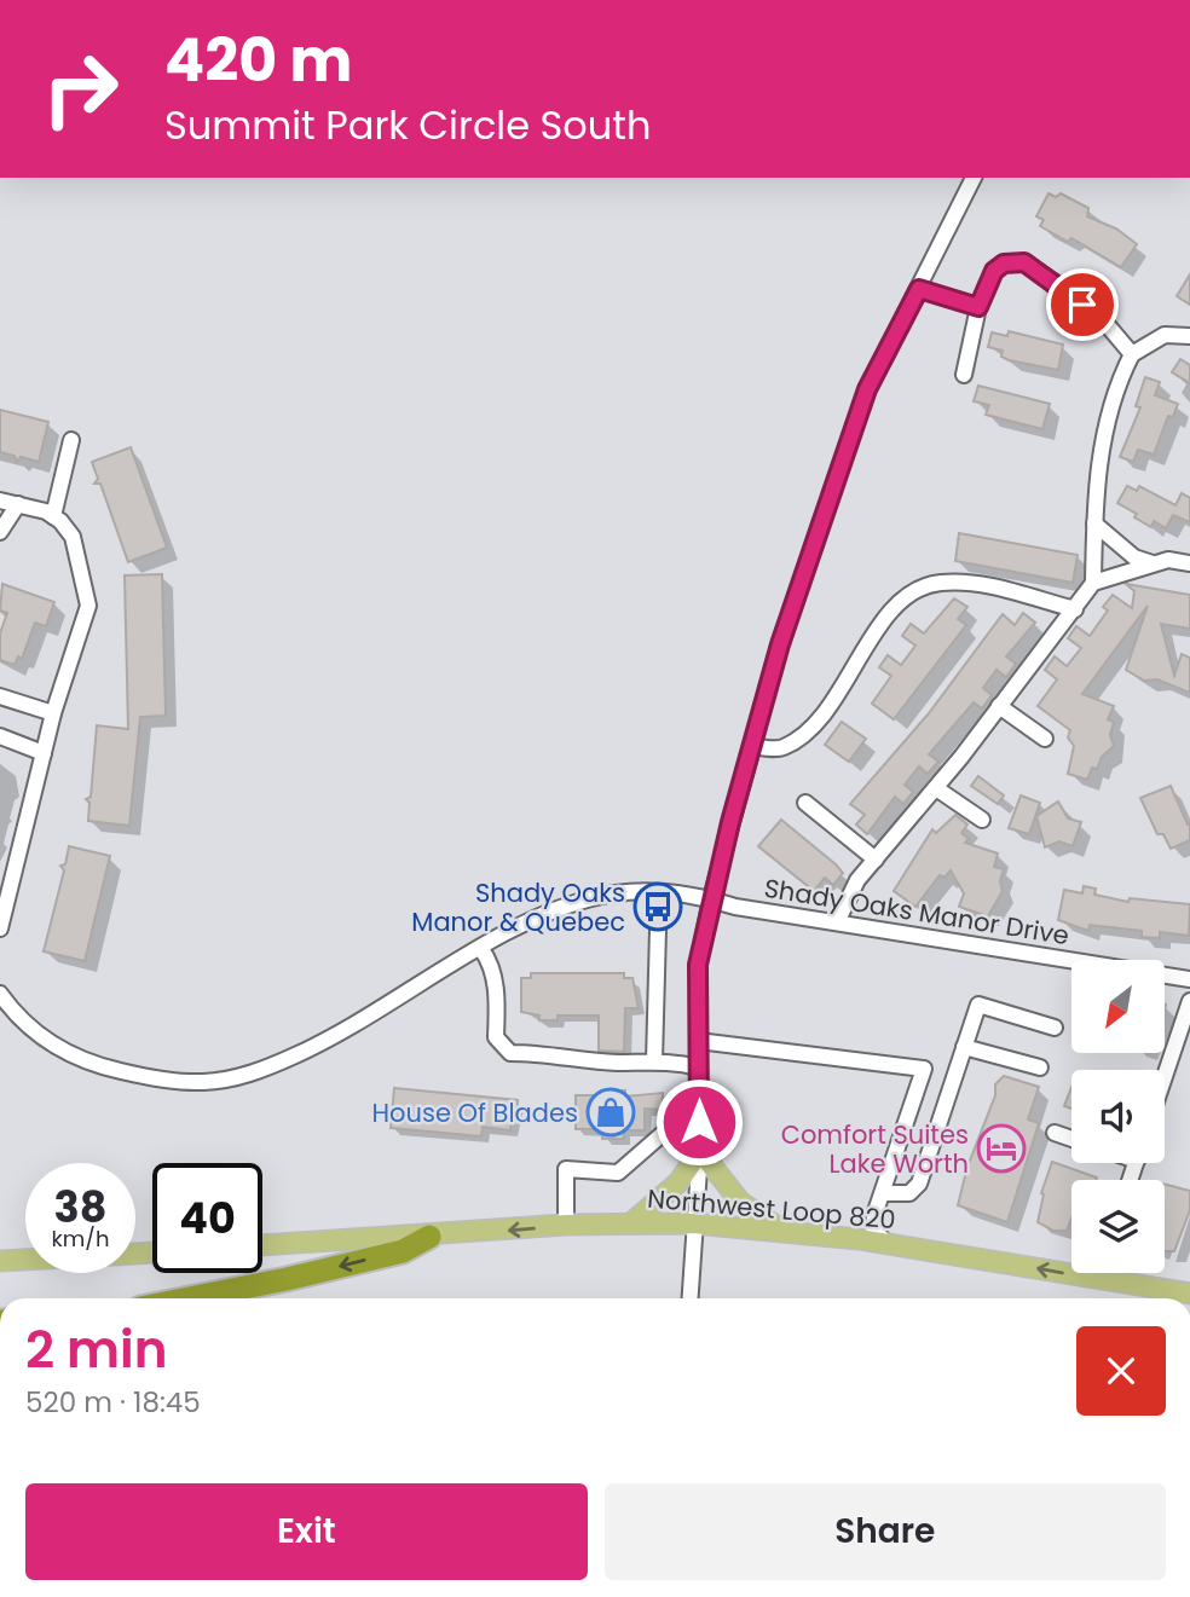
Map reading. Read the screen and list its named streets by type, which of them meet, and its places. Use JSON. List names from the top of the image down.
{
  "streets": {
    "main road": ["Northwest Loop 820"],
    "street": ["Shady Oaks Manor Drive"]
  },
  "one_way": ["Northwest Loop 820"],
  "places": {
    "bus stop": ["Shady Oaks Manor & Quebec"],
    "shop": ["House Of Blades"],
    "hotel": ["Comfort Suites Lake Worth"]
  },
  "north": "bottom left",
  "page": {
    "turn": ["420 m", "Summit Park Circle South"],
    "speed": "38 km/h",
    "limit": "40",
    "heading": ["2 min", "520 m · 18:45"],
    "buttons": ["Exit", "Share"]
  }
}
